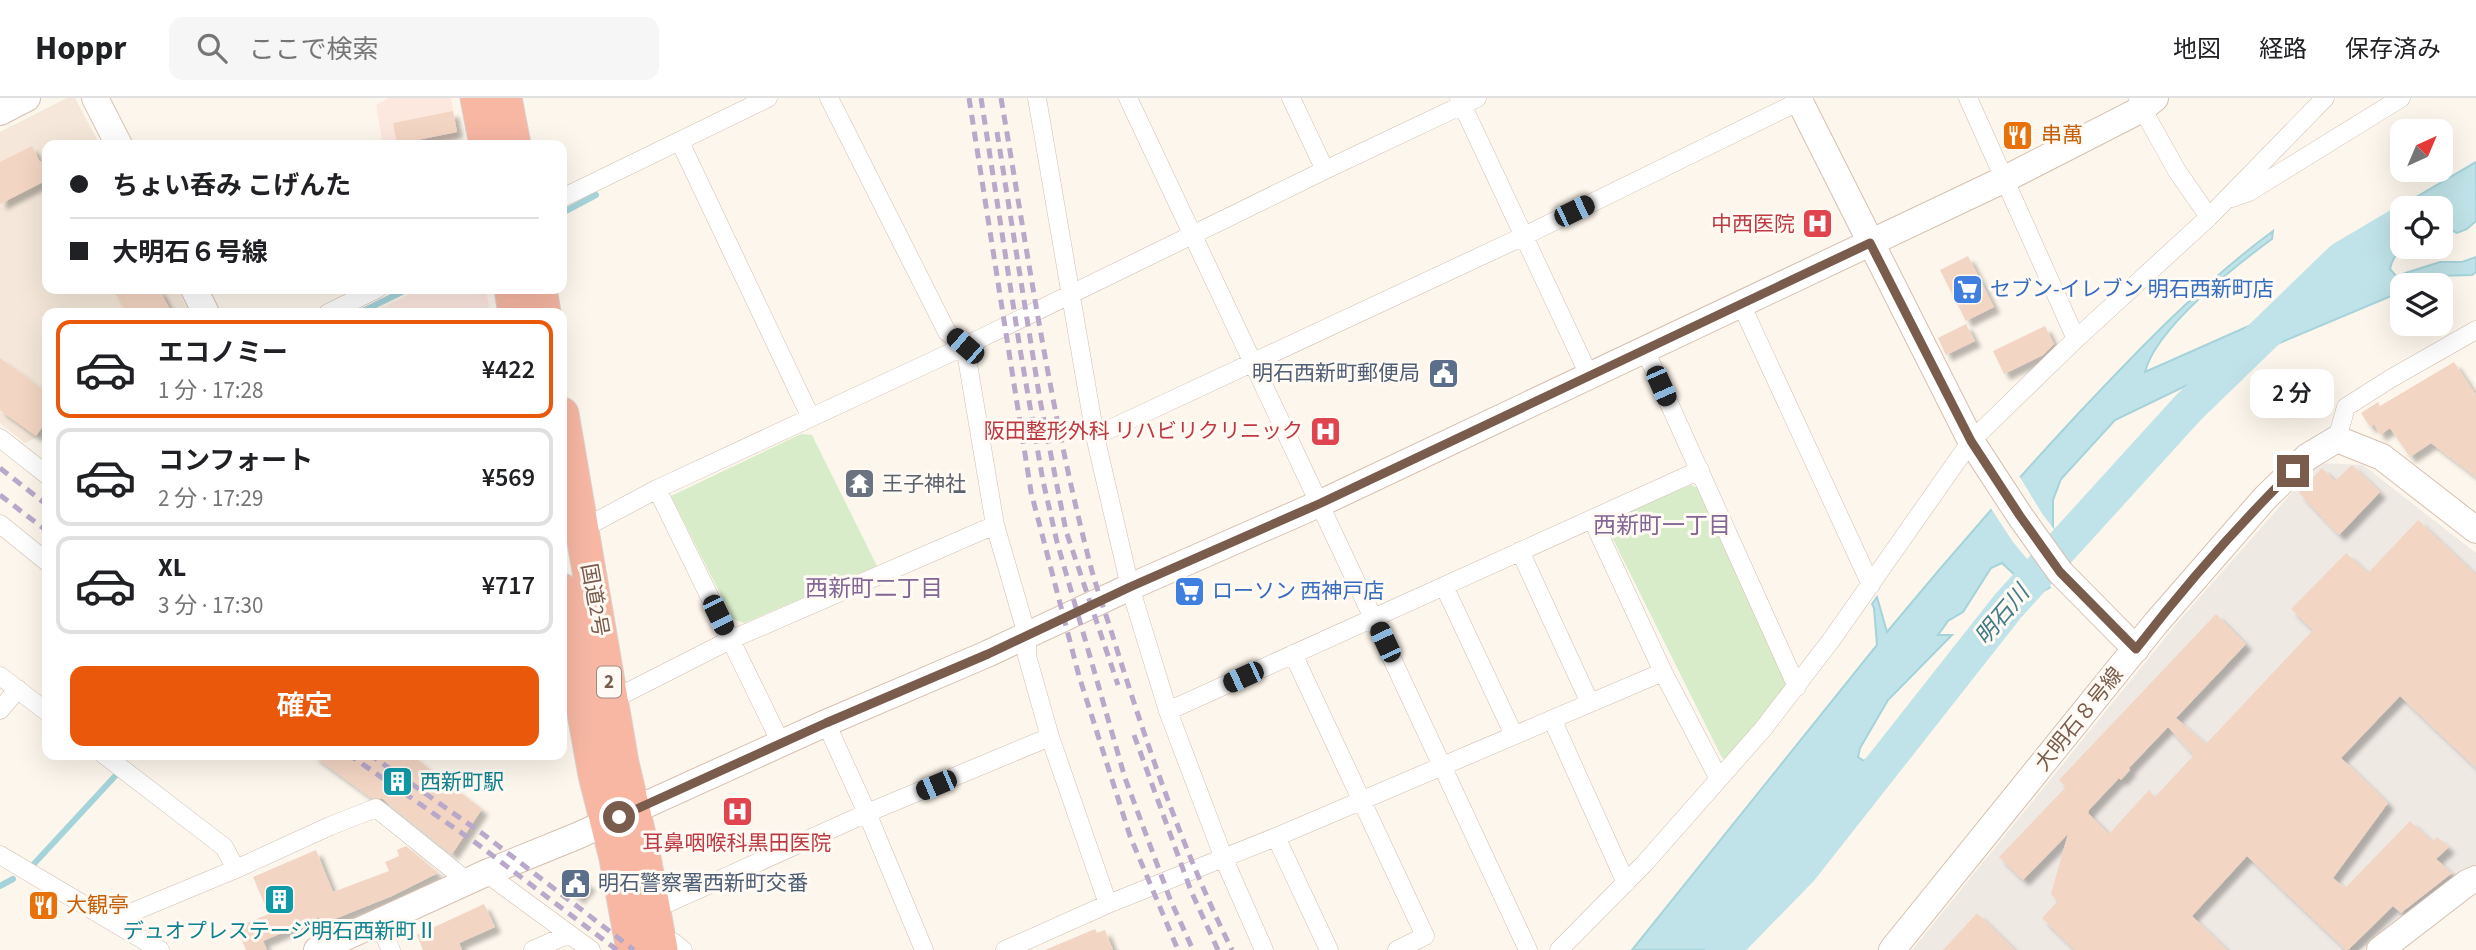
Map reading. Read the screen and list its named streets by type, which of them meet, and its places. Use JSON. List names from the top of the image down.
{
  "streets": {
    "highway": ["国道2号", "2"],
    "street": ["大明石８号線"]
  },
  "districts": ["西新町一丁目", "西新町二丁目"],
  "water": ["明石川"],
  "places": {
    "restaurant": ["串萬", "大観亭"],
    "hospital": ["中西医院", "阪田整形外科 リハビリクリニック", "耳鼻咽喉科黒田医院"],
    "supermarket": ["セブン-イレブン 明石西新町店", "ローソン 西神戸店"],
    "public building": ["明石西新町郵便局", "明石警察署西新町交番"],
    "temple": ["王子神社"],
    "building": ["西新町駅", "デュオプレステージ明石西新町Ⅱ"]
  },
  "north": "top right",
  "page": {
    "header": "Hoppr",
    "search": "ここで検索",
    "nav": ["地図", "経路", "保存済み"],
    "banner": ["ちょい呑み こげんた", "大明石６号線"],
    "list": [
      {
        "name": "エコノミー",
        "note": "1 分 · 17:28",
        "value": "¥422"
      },
      {
        "name": "コンフォート",
        "note": "2 分 · 17:29",
        "value": "¥569"
      },
      {
        "name": "XL",
        "note": "3 分 · 17:30",
        "value": "¥717"
      }
    ],
    "bubble": "2 分",
    "buttons": "確定"
  }
}
